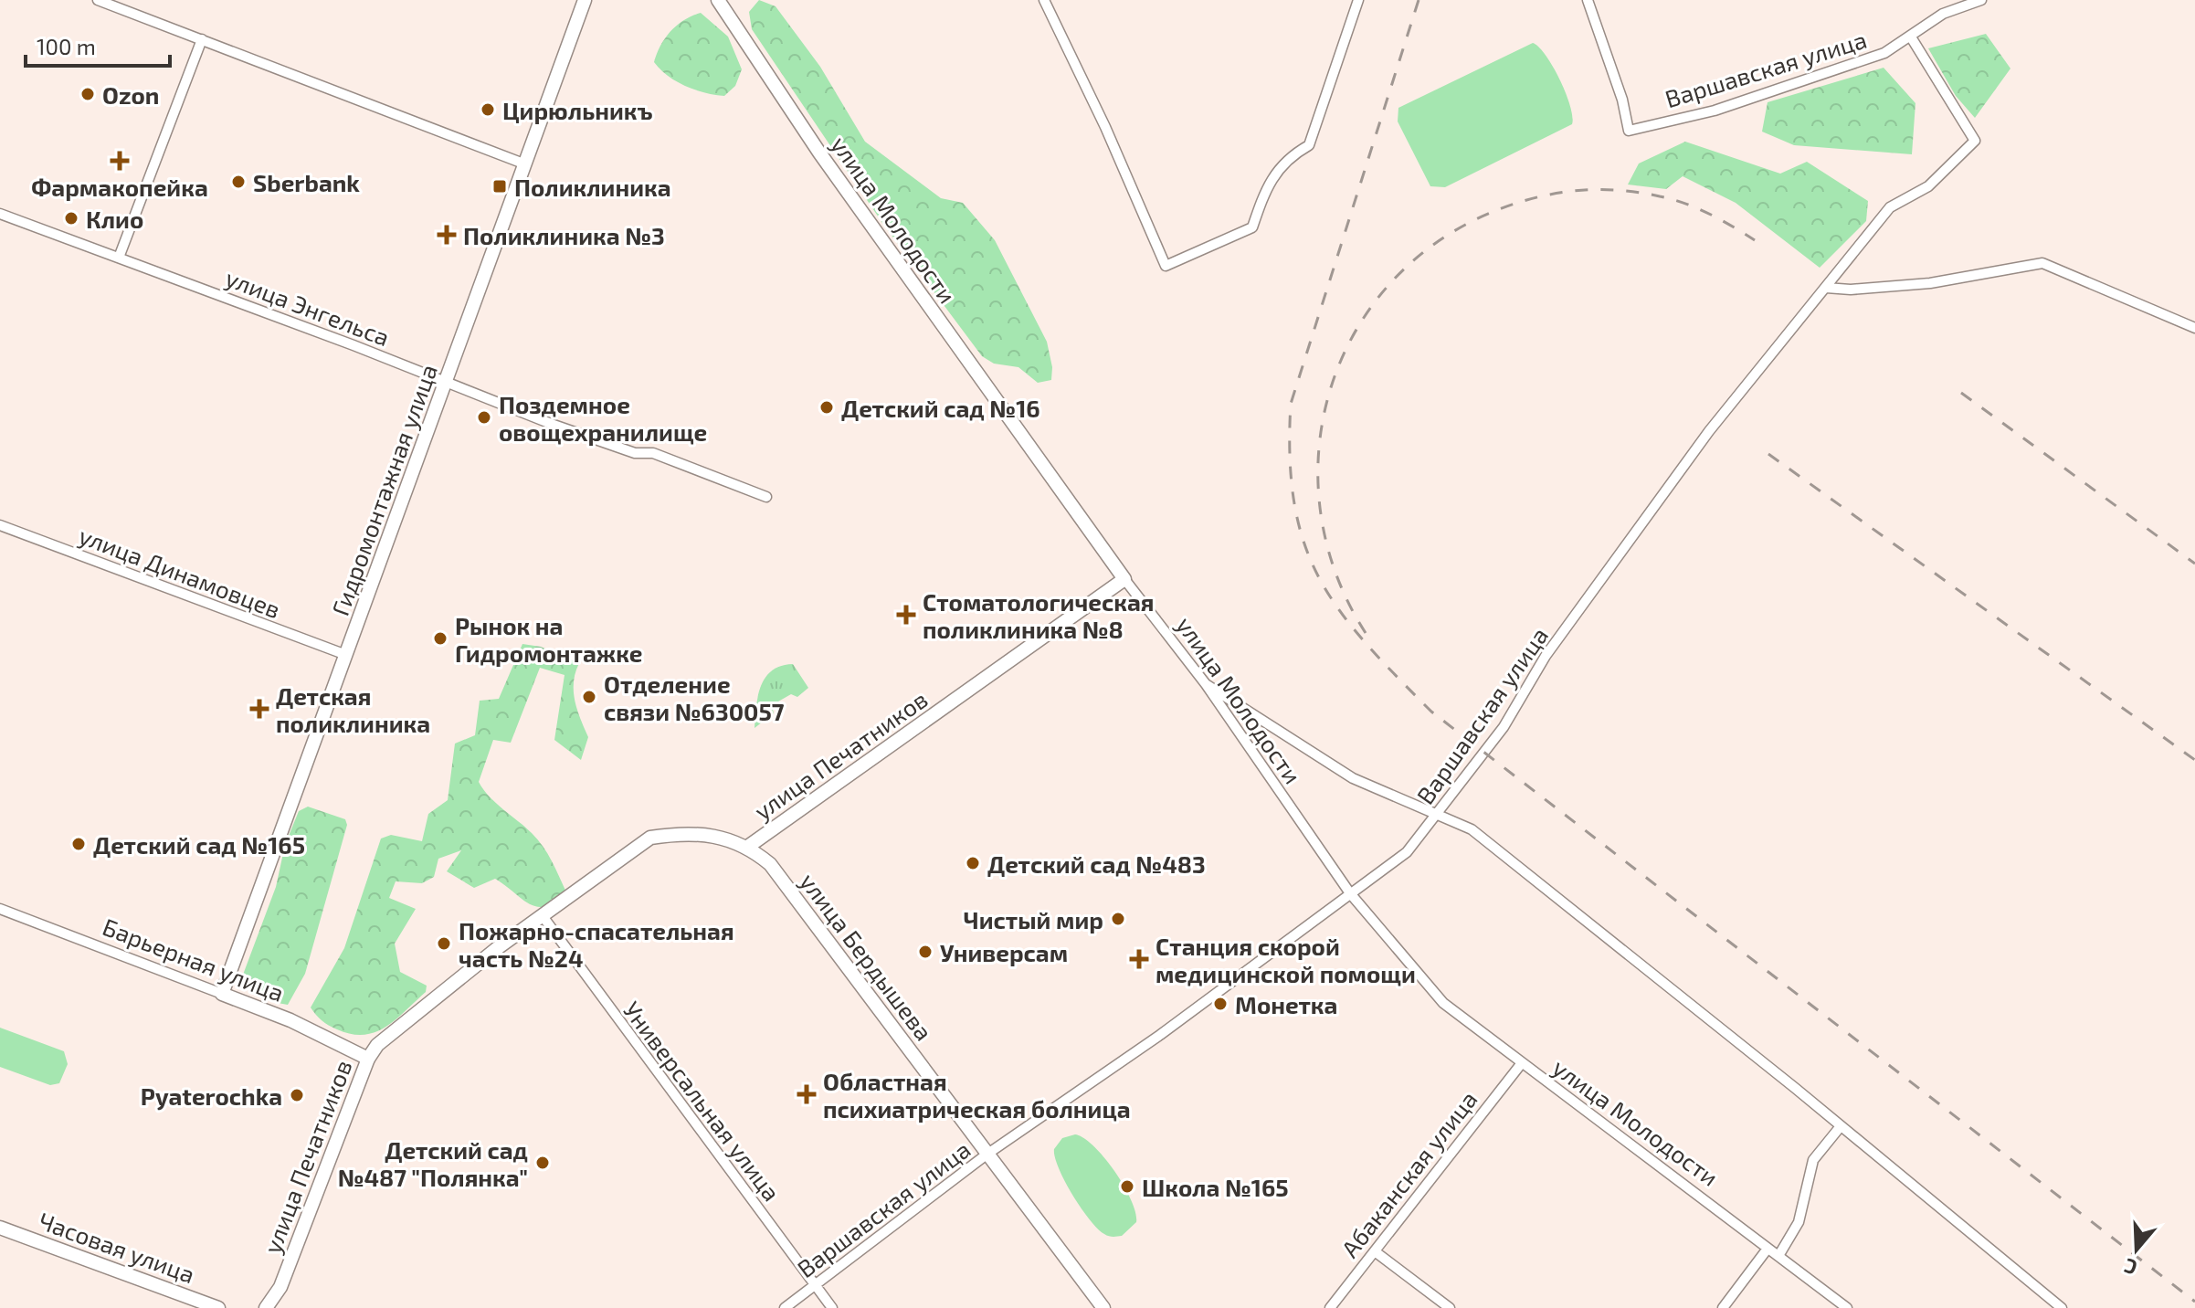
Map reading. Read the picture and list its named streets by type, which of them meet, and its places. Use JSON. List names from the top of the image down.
{
  "streets": {
    "street": [
      "Варшавская улица",
      "улица Молодости",
      "улица Энгельса",
      "Гидромонтажная улица",
      "улица Динамовцев",
      "улица Печатников",
      "улица Бердышева",
      "Барьерная улица",
      "Универсальная улица",
      "Абаканская улица",
      "Часовая улица"
    ]
  },
  "crossings": [
    ["Варшавская улица", "улица Молодости"],
    ["Варшавская улица", "улица Бердышева"],
    ["Варшавская улица", "Универсальная улица"],
    ["улица Молодости", "улица Печатников"],
    ["улица Молодости", "Абаканская улица"],
    ["улица Энгельса", "Гидромонтажная улица"],
    ["Гидромонтажная улица", "улица Динамовцев"],
    ["Гидромонтажная улица", "Барьерная улица"],
    ["улица Печатников", "улица Бердышева"],
    ["улица Печатников", "Барьерная улица"],
    ["улица Печатников", "Универсальная улица"]
  ],
  "places": {
    "other": [
      "Ozon",
      "Цирюльникъ",
      "Sberbank",
      "Клио",
      "Детский сад №16",
      "Поздемное овощехранилище",
      "Рынок на Гидромонтажке",
      "Отделение связи №630057",
      "Детский сад №165",
      "Детский сад №483",
      "Чистый мир",
      "Пожарно-спасательная часть №24",
      "Универсам",
      "Монетка",
      "Pyaterochka",
      "Детский сад №487 \"Полянка\"",
      "Школа №165"
    ],
    "health": [
      "Фармакопейка",
      "Поликлиника №3",
      "Стоматологическая поликлиника №8",
      "Детская поликлиника",
      "Станция скорой медицинской помощи",
      "Областная психиатрическая болница"
    ],
    "transit": ["Поликлиника"]
  },
  "scale_bar": "100 m",
  "north": "bottom"
}
